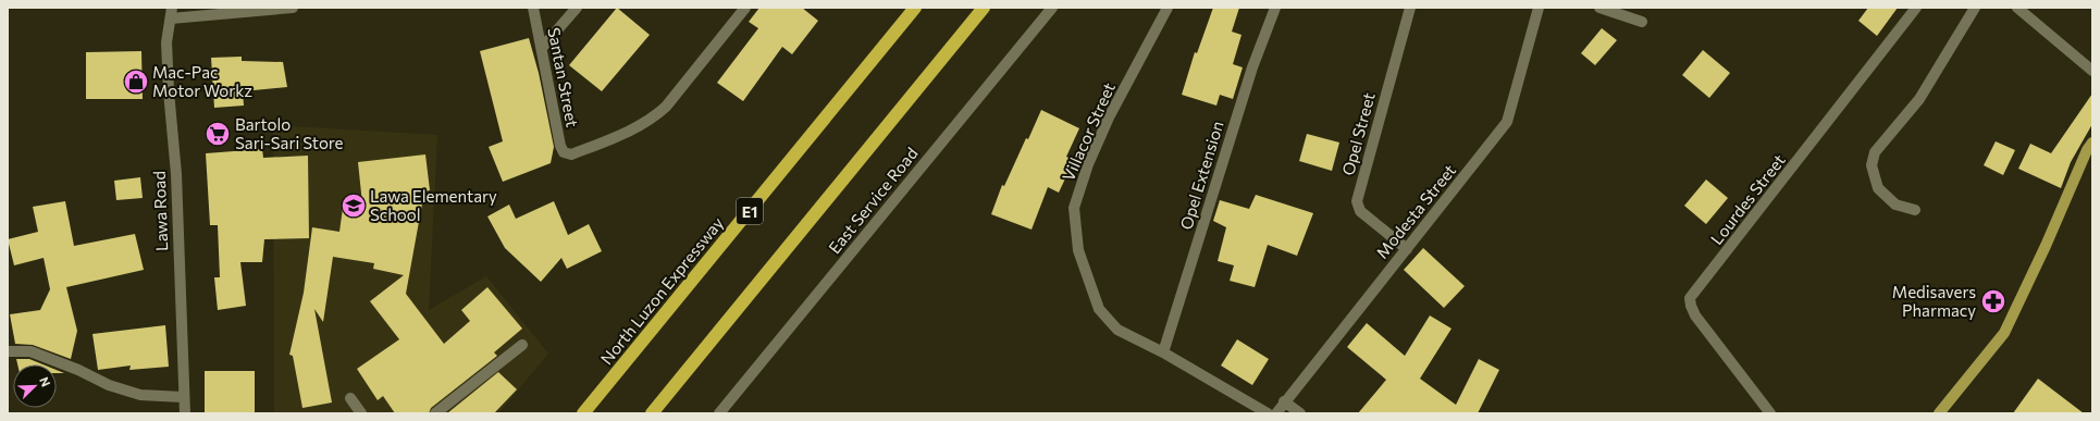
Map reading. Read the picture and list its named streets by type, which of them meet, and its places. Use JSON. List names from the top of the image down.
{
  "streets": {
    "highway": ["E1", "North Luzon Expressway"],
    "street": [
      "Santan Street",
      "Villacor Street",
      "Opel Street",
      "Opel Extension",
      "Lourdes Street",
      "East Service Road",
      "Lawa Road",
      "Modesta Street"
    ]
  },
  "crossings": [
    ["Villacor Street", "Opel Extension"],
    ["Opel Street", "Modesta Street"]
  ],
  "places": {
    "shop": ["Mac-Pac Motor Workz"],
    "supermarket": ["Bartolo Sari-Sari Store"],
    "school or university": ["Lawa Elementary School"],
    "pharmacy": ["Medisavers Pharmacy"]
  },
  "north": "top right"
}
